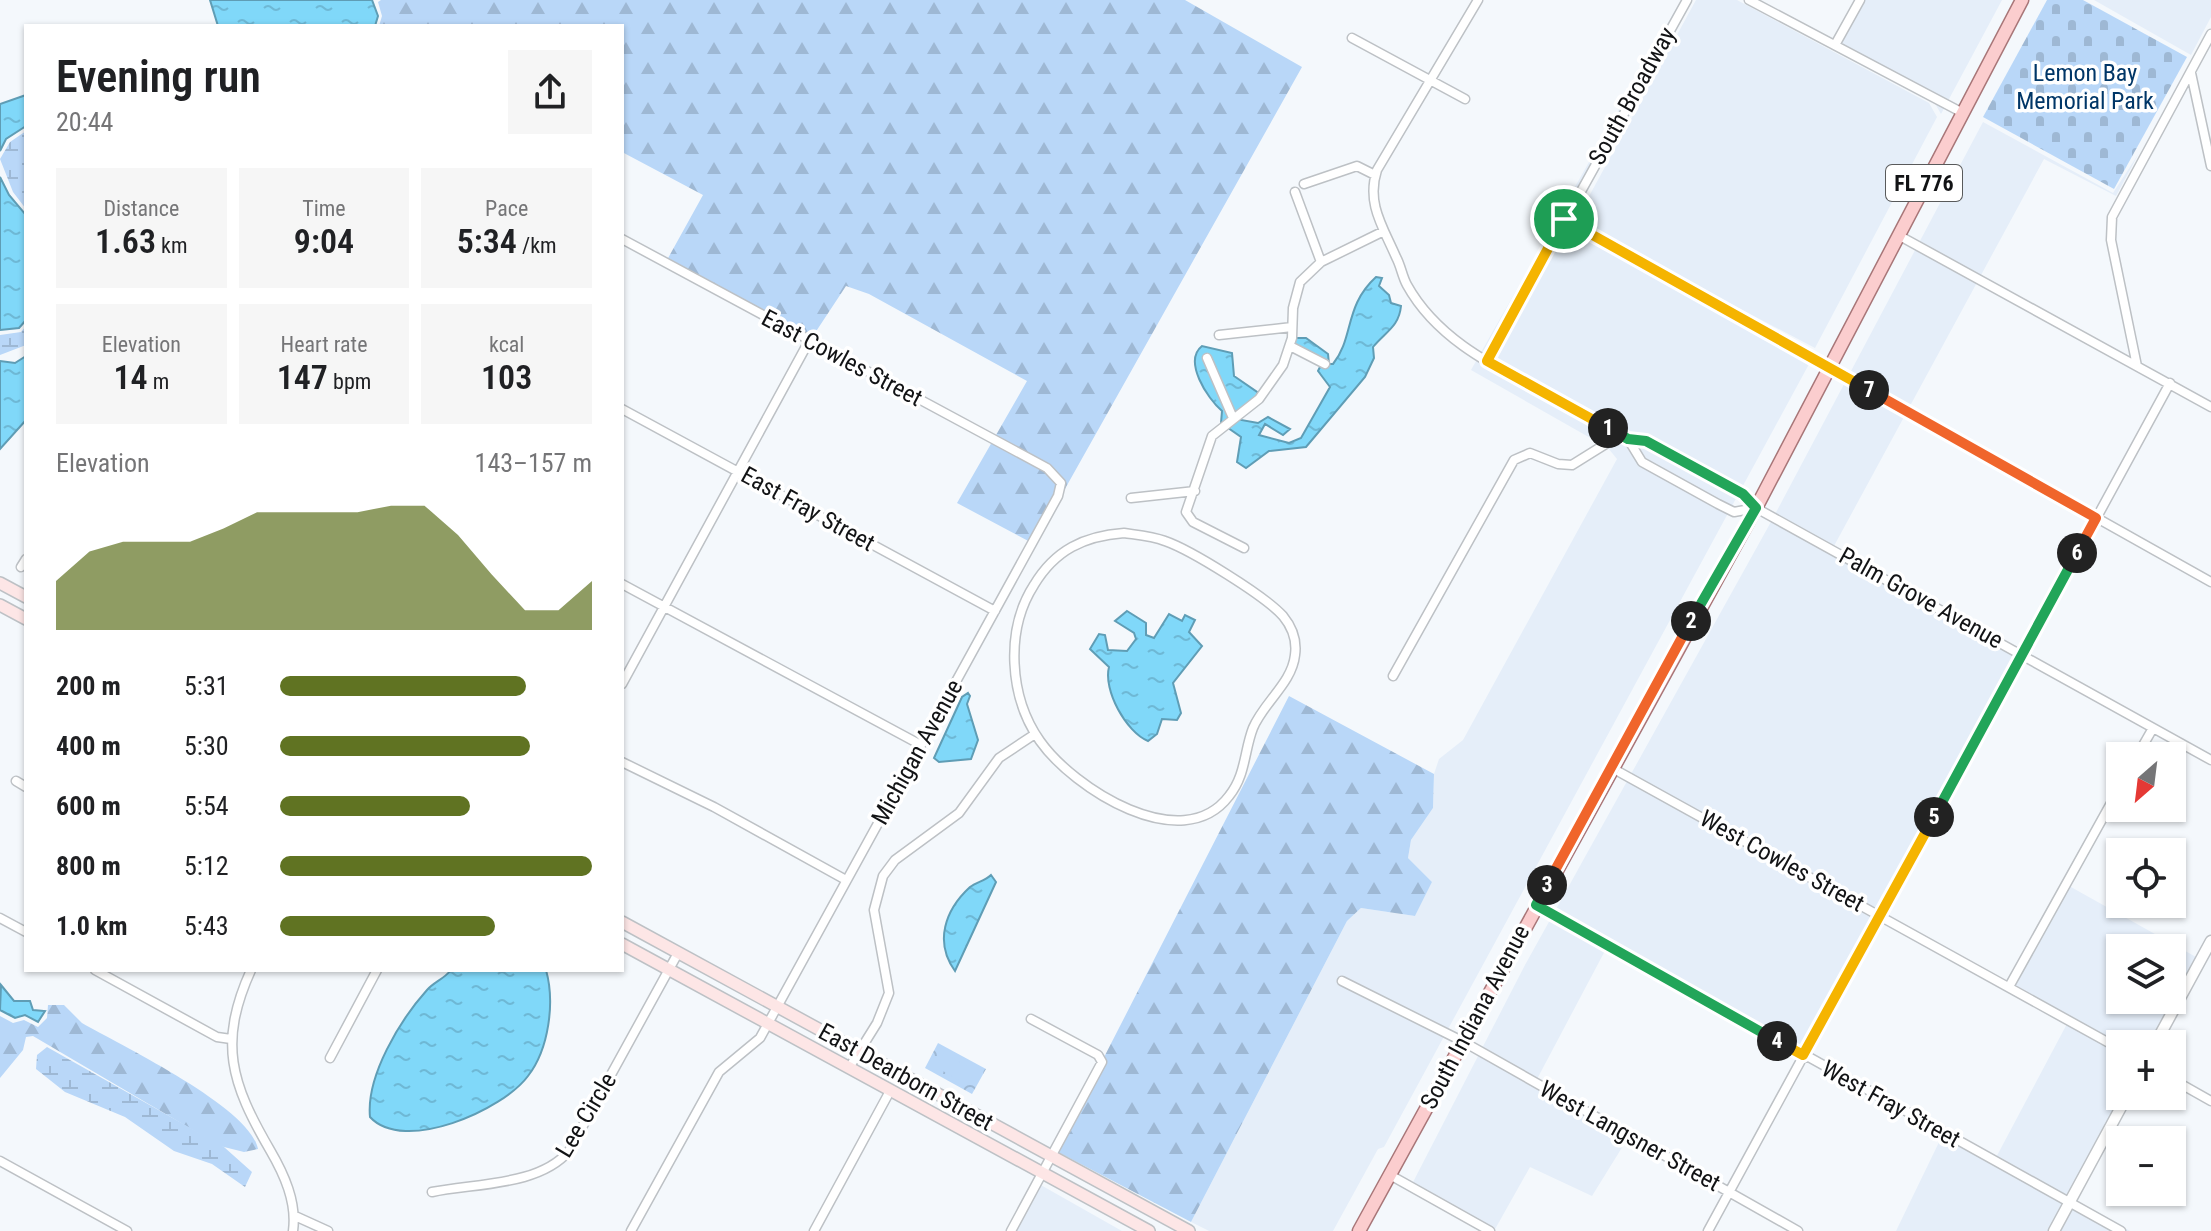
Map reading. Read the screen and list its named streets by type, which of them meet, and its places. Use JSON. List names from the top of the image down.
{
  "streets": {
    "main road": ["FL 776", "South Indiana Avenue", "East Dearborn Street"],
    "street": [
      "South Broadway",
      "East Cowles Street",
      "East Fray Street",
      "Palm Grove Avenue",
      "Michigan Avenue",
      "West Cowles Street",
      "West Fray Street",
      "Lee Circle",
      "West Langsner Street"
    ]
  },
  "crossings": [
    ["East Cowles Street", "Michigan Avenue"],
    ["East Fray Street", "Michigan Avenue"],
    ["Palm Grove Avenue", "South Indiana Avenue"],
    ["Michigan Avenue", "East Dearborn Street"],
    ["West Cowles Street", "South Indiana Avenue"],
    ["South Indiana Avenue", "West Fray Street"],
    ["South Indiana Avenue", "West Langsner Street"],
    ["East Dearborn Street", "Lee Circle"]
  ],
  "parks": ["Lemon Bay Memorial Park"],
  "north": "bottom left",
  "page": {
    "heading": ["Evening run", "20:44"],
    "stats": [
      ["Distance", "1.63 km"],
      ["Time", "9:04"],
      ["Pace", "5:34 /km"],
      ["Elevation", "14 m"],
      ["Heart rate", "147 bpm"],
      ["kcal", "103"]
    ],
    "pins": [
      "7",
      "1",
      "6",
      "2",
      "5",
      "3",
      "4"
    ],
    "chart": ["Elevation", "143–157 m"],
    "list": [
      {
        "name": "200 m",
        "note": "5:31"
      },
      {
        "name": "400 m",
        "note": "5:30"
      },
      {
        "name": "600 m",
        "note": "5:54"
      },
      {
        "name": "800 m",
        "note": "5:12"
      },
      {
        "name": "1.0 km",
        "note": "5:43"
      }
    ],
    "map_buttons": ["+", "−"]
  }
}
